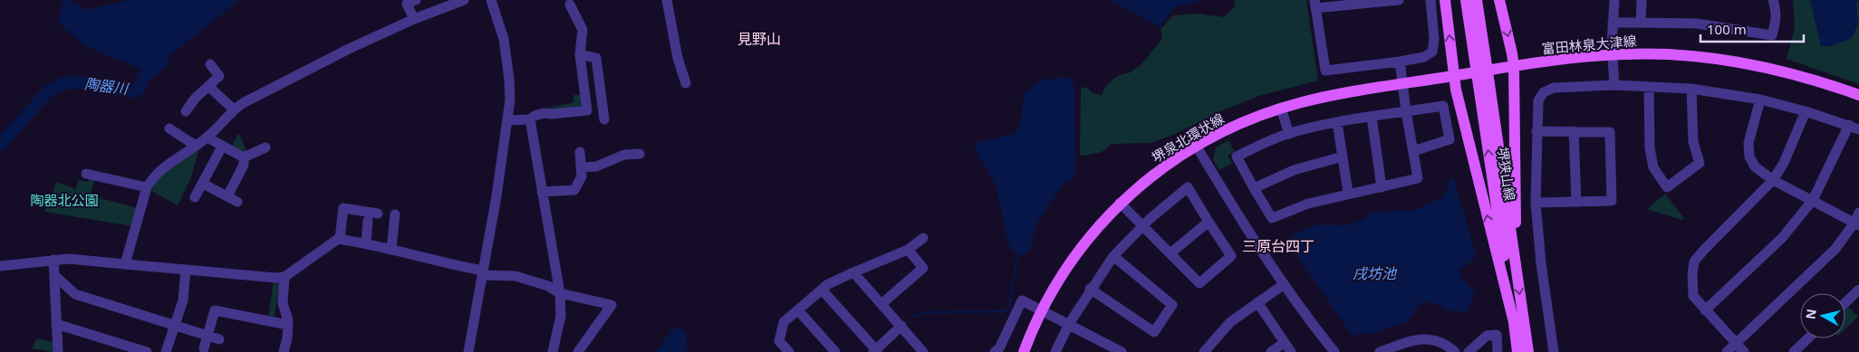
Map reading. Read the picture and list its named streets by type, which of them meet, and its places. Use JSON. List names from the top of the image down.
{
  "streets": {
    "main road": ["富田林泉大津線", "堺泉北環状線", "堺狭山線"]
  },
  "crossings": [
    ["富田林泉大津線", "堺泉北環状線"]
  ],
  "districts": ["見野山", "三原台四丁"],
  "water": ["陶器川", "戌坊池"],
  "parks": ["陶器北公園"],
  "scale_bar": "100 m",
  "north": "left"
}
